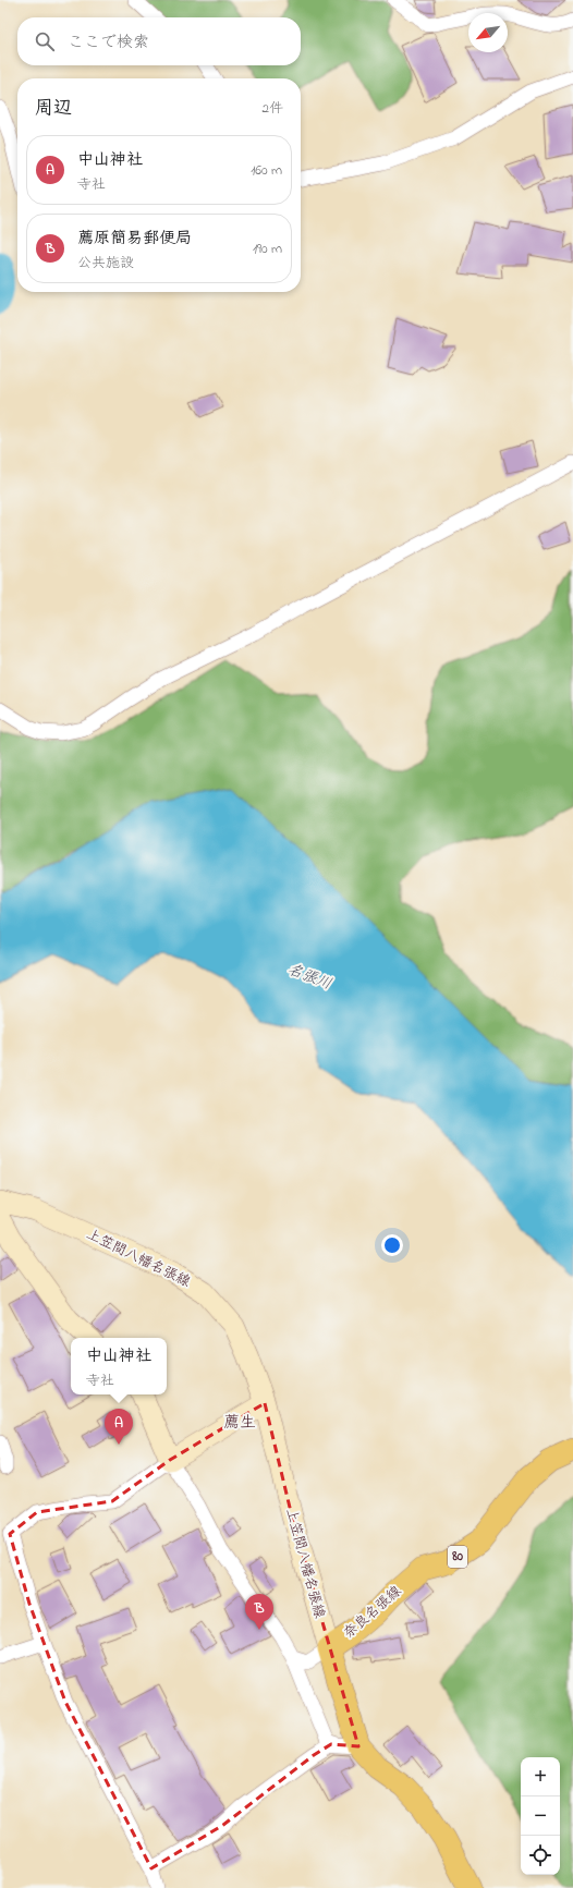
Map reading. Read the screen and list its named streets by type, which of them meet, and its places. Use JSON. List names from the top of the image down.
{
  "streets": {
    "main road": ["上笠間八幡名張線", "80", "奈良名張線"]
  },
  "crossings": [
    ["上笠間八幡名張線", "奈良名張線"]
  ],
  "districts": ["薦生"],
  "water": ["名張川"],
  "north": "bottom left",
  "page": {
    "search": "ここで検索",
    "heading": ["周辺", "2件"],
    "list": [
      {
        "mark": "A",
        "name": "中山神社",
        "note": "寺社",
        "value": "160 m"
      },
      {
        "mark": "B",
        "name": "薦原簡易郵便局",
        "note": "公共施設",
        "value": "190 m"
      }
    ],
    "popup": ["中山神社", "寺社"],
    "pins": ["A", "B"],
    "map_buttons": ["+", "−"]
  }
}
